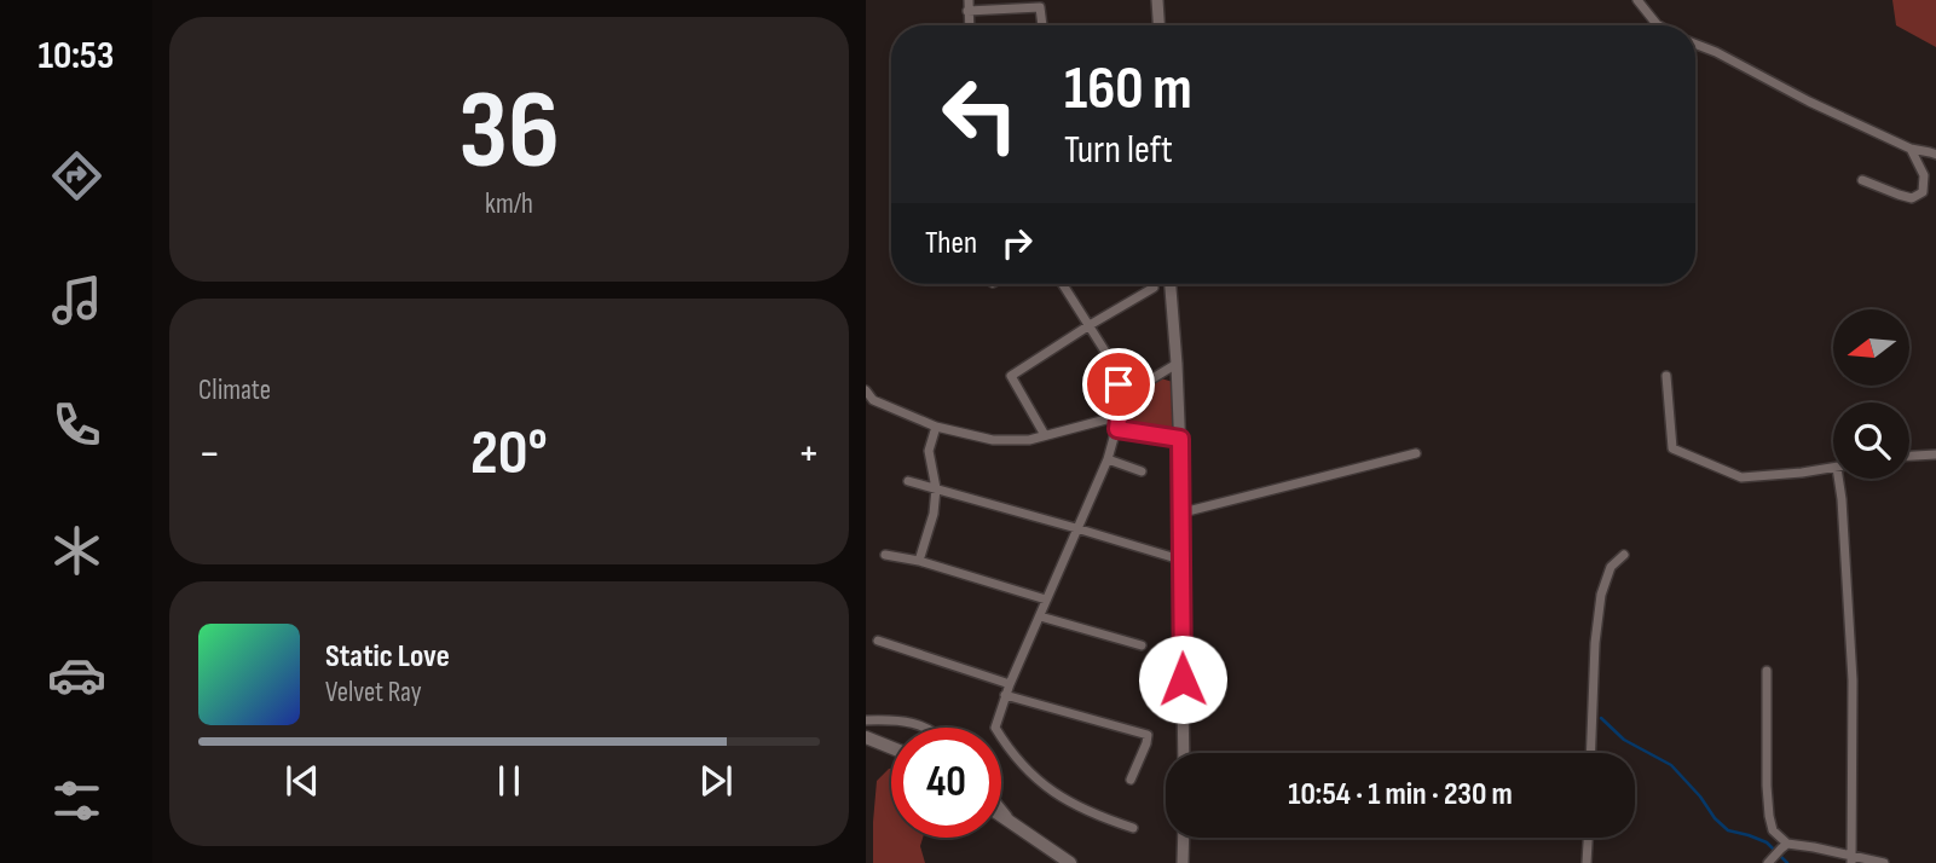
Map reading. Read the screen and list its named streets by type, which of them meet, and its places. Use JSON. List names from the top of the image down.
{
  "north": "left",
  "page": {
    "tabs": "10:53",
    "tile": [
      ["36", "km/h"],
      "Climate"
    ],
    "turn": ["160 m", "Turn left"],
    "then": "Then",
    "heat": ["−", "20°", "+"],
    "song": ["Static Love", "Velvet Ray"],
    "limit": "40",
    "trip": "10:54 · 1 min · 230 m"
  }
}
